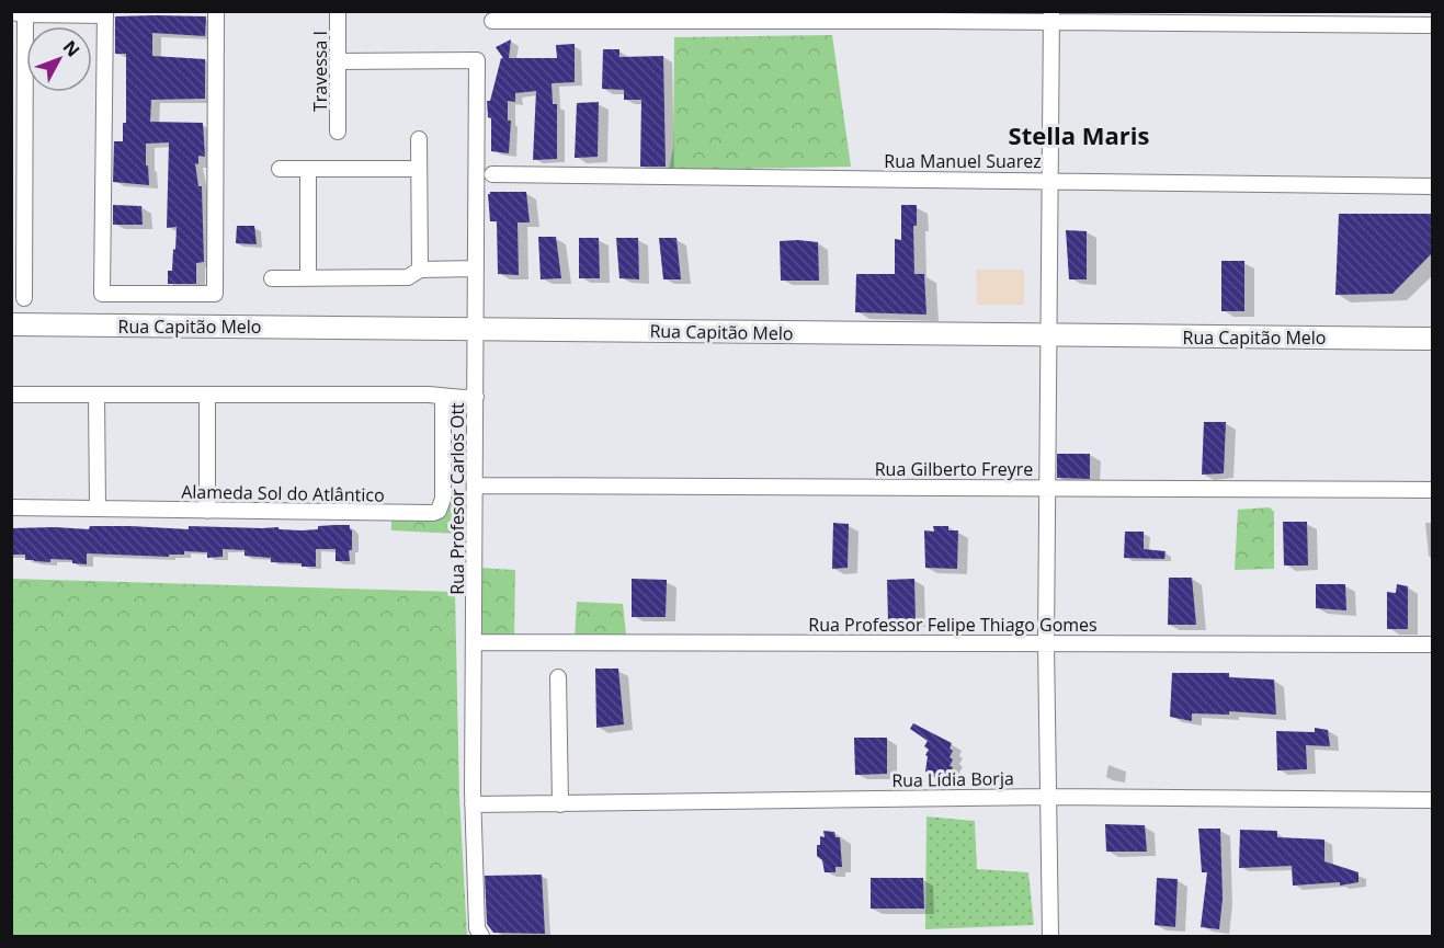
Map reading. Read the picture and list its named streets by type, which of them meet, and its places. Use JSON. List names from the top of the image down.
{
  "streets": {
    "main road": ["Rua Capitão Melo"],
    "street": [
      "Travessa I",
      "Rua Manuel Suarez",
      "Rua Gilberto Freyre",
      "Alameda Sol do Atlântico",
      "Rua Profesor Carlos Ott",
      "Rua Professor Felipe Thiago Gomes",
      "Rua Lídia Borja"
    ]
  },
  "crossings": [
    ["Travessa I", "Rua Profesor Carlos Ott"],
    ["Rua Capitão Melo", "Rua Profesor Carlos Ott"],
    ["Rua Gilberto Freyre", "Rua Profesor Carlos Ott"],
    ["Rua Profesor Carlos Ott", "Rua Professor Felipe Thiago Gomes"],
    ["Rua Profesor Carlos Ott", "Rua Lídia Borja"]
  ],
  "districts": ["Stella Maris"],
  "north": "top right"
}
